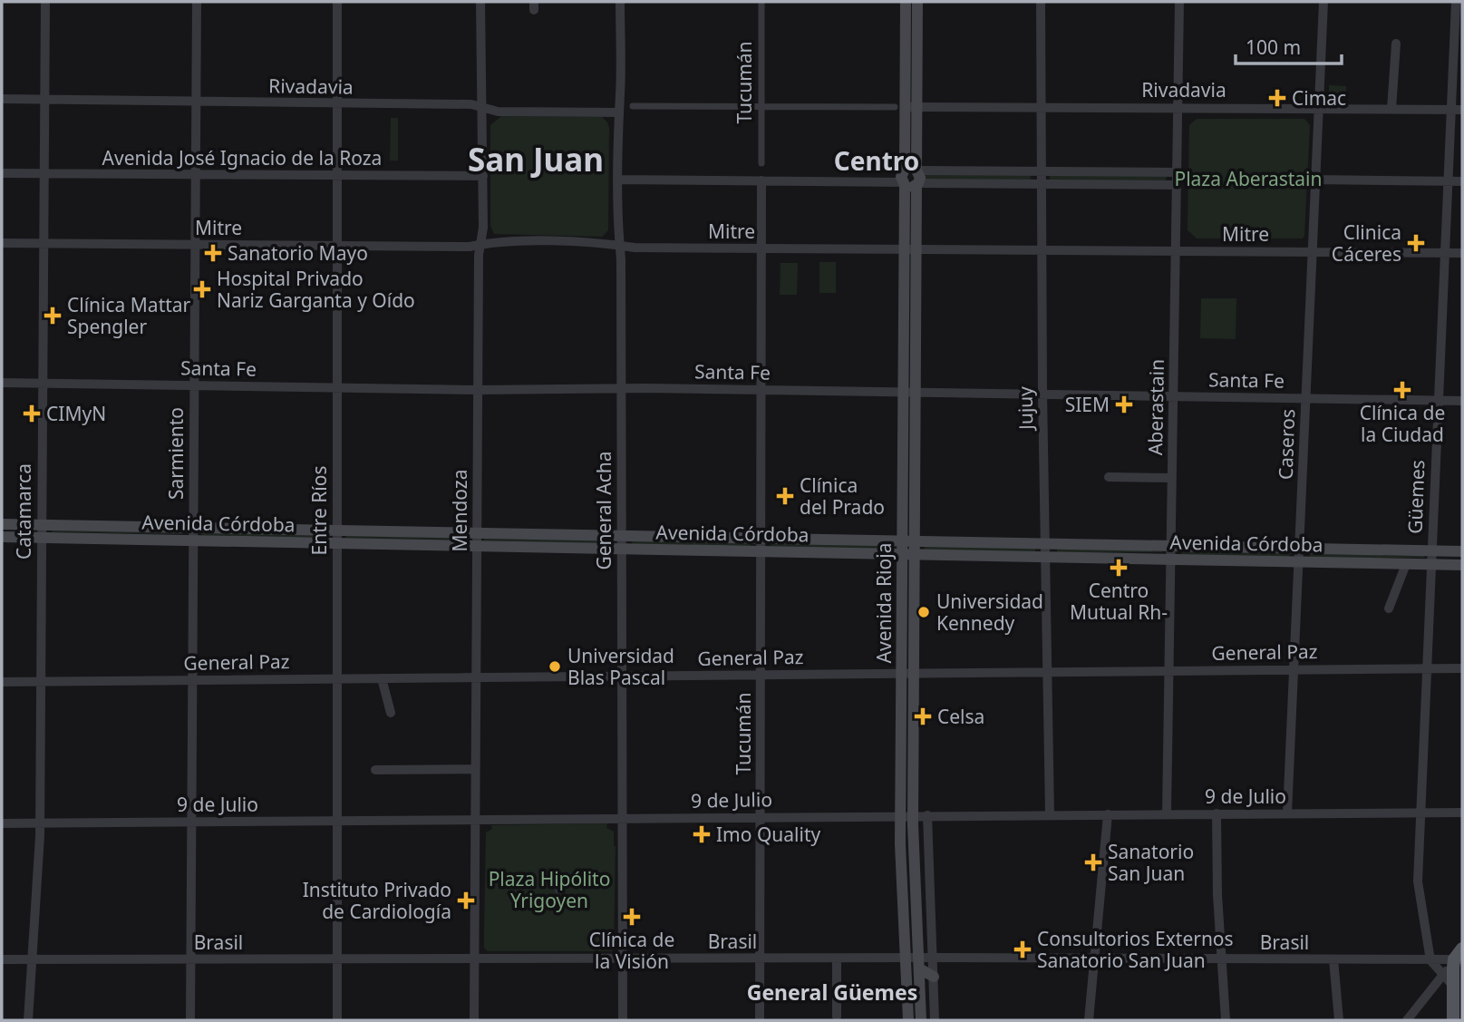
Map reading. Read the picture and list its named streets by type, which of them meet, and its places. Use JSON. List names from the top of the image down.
{
  "streets": {
    "main road": ["Avenida Córdoba", "Avenida Rioja"],
    "street": [
      "Tucumán",
      "Rivadavia",
      "Avenida José Ignacio de la Roza",
      "Mitre",
      "Santa Fe",
      "Aberastain",
      "Jujuy",
      "Caseros",
      "Sarmiento",
      "Güemes",
      "Entre Ríos",
      "Mendoza",
      "General Acha",
      "Catamarca",
      "General Paz",
      "9 de Julio",
      "Brasil"
    ]
  },
  "crossings": [
    ["Tucumán", "Rivadavia"],
    ["Tucumán", "Mitre"],
    ["Tucumán", "Santa Fe"],
    ["Tucumán", "Avenida Córdoba"],
    ["Tucumán", "General Paz"],
    ["Tucumán", "9 de Julio"],
    ["Tucumán", "Brasil"],
    ["Rivadavia", "Aberastain"],
    ["Rivadavia", "Jujuy"],
    ["Rivadavia", "Caseros"],
    ["Rivadavia", "Sarmiento"],
    ["Rivadavia", "Güemes"],
    ["Rivadavia", "Entre Ríos"],
    ["Rivadavia", "Mendoza"],
    ["Rivadavia", "General Acha"],
    ["Rivadavia", "Catamarca"],
    ["Avenida José Ignacio de la Roza", "Sarmiento"],
    ["Avenida José Ignacio de la Roza", "Entre Ríos"],
    ["Avenida José Ignacio de la Roza", "Mendoza"],
    ["Avenida José Ignacio de la Roza", "Catamarca"],
    ["Mitre", "Aberastain"],
    ["Mitre", "Jujuy"],
    ["Mitre", "Caseros"],
    ["Mitre", "Sarmiento"],
    ["Mitre", "Güemes"],
    ["Mitre", "Entre Ríos"],
    ["Mitre", "Mendoza"],
    ["Mitre", "General Acha"],
    ["Mitre", "Catamarca"],
    ["Mitre", "Avenida Rioja"],
    ["Santa Fe", "Aberastain"],
    ["Santa Fe", "Jujuy"],
    ["Santa Fe", "Caseros"],
    ["Santa Fe", "Sarmiento"],
    ["Santa Fe", "Güemes"],
    ["Santa Fe", "Entre Ríos"],
    ["Santa Fe", "Mendoza"],
    ["Santa Fe", "General Acha"],
    ["Santa Fe", "Catamarca"],
    ["Santa Fe", "Avenida Rioja"],
    ["Aberastain", "Avenida Córdoba"],
    ["Aberastain", "General Paz"],
    ["Aberastain", "9 de Julio"],
    ["Jujuy", "Avenida Córdoba"],
    ["Jujuy", "General Paz"],
    ["Jujuy", "9 de Julio"],
    ["Caseros", "Avenida Córdoba"],
    ["Caseros", "General Paz"],
    ["Caseros", "9 de Julio"],
    ["Sarmiento", "Avenida Córdoba"],
    ["Sarmiento", "General Paz"],
    ["Sarmiento", "9 de Julio"],
    ["Sarmiento", "Brasil"],
    ["Güemes", "Avenida Córdoba"],
    ["Güemes", "General Paz"],
    ["Güemes", "9 de Julio"],
    ["Güemes", "Brasil"],
    ["Entre Ríos", "Avenida Córdoba"],
    ["Entre Ríos", "General Paz"],
    ["Entre Ríos", "9 de Julio"],
    ["Entre Ríos", "Brasil"],
    ["Mendoza", "Avenida Córdoba"],
    ["Mendoza", "General Paz"],
    ["Mendoza", "9 de Julio"],
    ["Mendoza", "Brasil"],
    ["General Acha", "Avenida Córdoba"],
    ["General Acha", "General Paz"],
    ["General Acha", "9 de Julio"],
    ["General Acha", "Brasil"],
    ["Catamarca", "Avenida Córdoba"],
    ["Catamarca", "General Paz"],
    ["Catamarca", "9 de Julio"],
    ["Catamarca", "Brasil"],
    ["Avenida Córdoba", "Avenida Rioja"],
    ["Avenida Rioja", "General Paz"],
    ["Avenida Rioja", "9 de Julio"],
    ["Avenida Rioja", "Brasil"]
  ],
  "districts": ["San Juan", "Centro", "General Güemes"],
  "parks": ["Plaza Aberastain", "Plaza Hipólito Yrigoyen"],
  "places": {
    "health": [
      "Cimac",
      "Clinica Cáceres",
      "Sanatorio Mayo",
      "Hospital Privado Nariz Garganta y Oído",
      "Clínica Mattar Spengler",
      "Clínica de la Ciudad",
      "SIEM",
      "CIMyN",
      "Clínica del Prado",
      "Centro Mutual Rh-",
      "Celsa",
      "Imo Quality",
      "Sanatorio San Juan",
      "Instituto Privado de Cardiología",
      "Clínica de la Visión",
      "Consultorios Externos Sanatorio San Juan"
    ],
    "other": ["Universidad Kennedy", "Universidad Blas Pascal"]
  },
  "scale_bar": "100 m"
}
